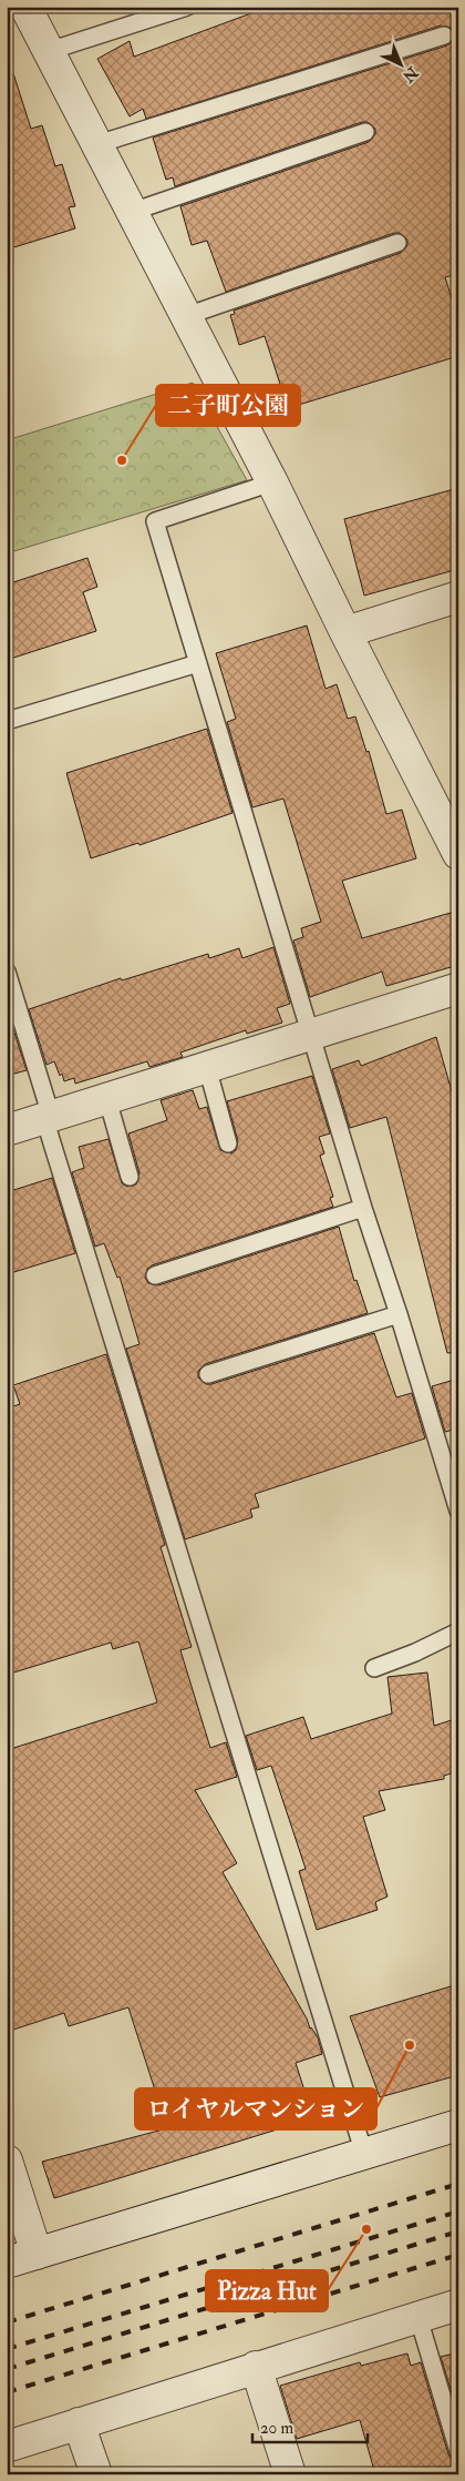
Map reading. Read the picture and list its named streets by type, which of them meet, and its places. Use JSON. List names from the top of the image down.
{
  "places": ["二子町公園", "ロイヤルマンション", "Pizza Hut"],
  "scale_bar": "20 m",
  "north": "bottom right"
}
